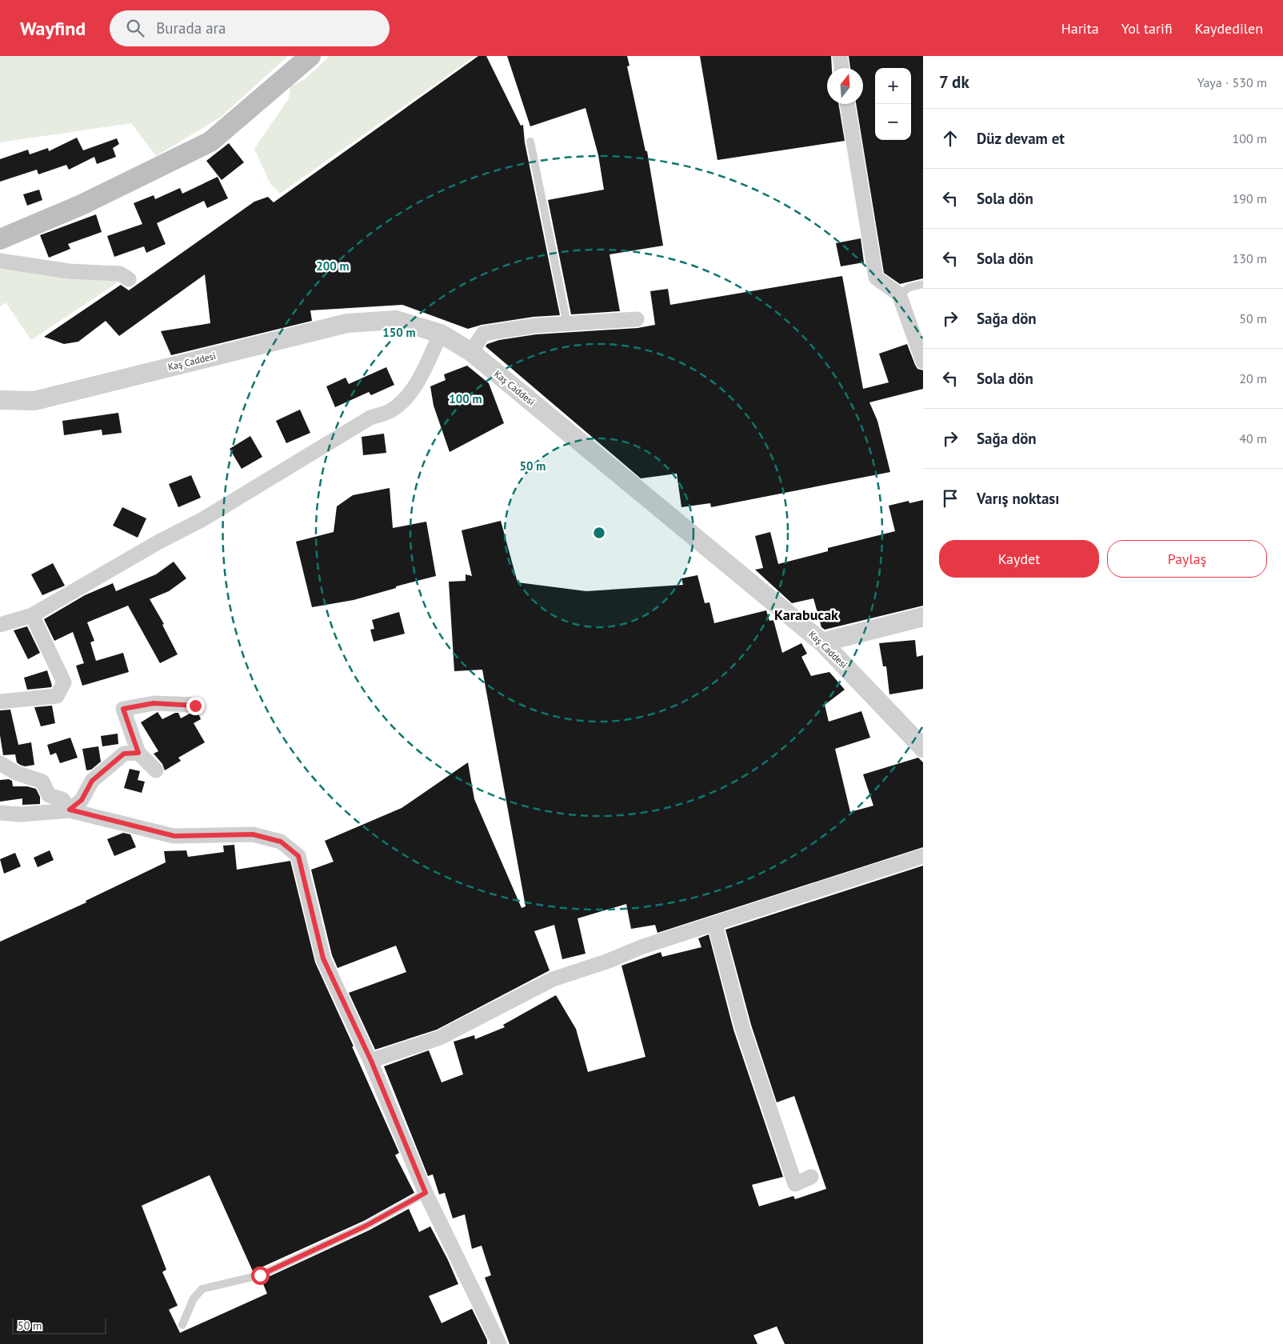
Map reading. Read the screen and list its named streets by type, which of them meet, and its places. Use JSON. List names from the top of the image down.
{
  "streets": {
    "street": ["Kaş Caddesi"]
  },
  "districts": ["Karabucak"],
  "scale_bar": "50 m",
  "north": "top",
  "page": {
    "header": "Wayfind",
    "search": "Burada ara",
    "nav": ["Harita", "Yol tarifi", "Kaydedilen"],
    "heading": ["7 dk", "Yaya · 530 m"],
    "map_buttons": ["+", "−"],
    "list": [
      ["Düz devam et", "100 m"],
      ["Sola dön", "190 m"],
      ["Sola dön", "130 m"],
      ["Sağa dön", "50 m"],
      ["Sola dön", "20 m"],
      ["Sağa dön", "40 m"],
      "Varış noktası"
    ],
    "buttons": ["Kaydet", "Paylaş"],
    "scale": "50 m"
  },
  "rings": [
    "200 m",
    "150 m",
    "100 m",
    "50 m"
  ]
}
